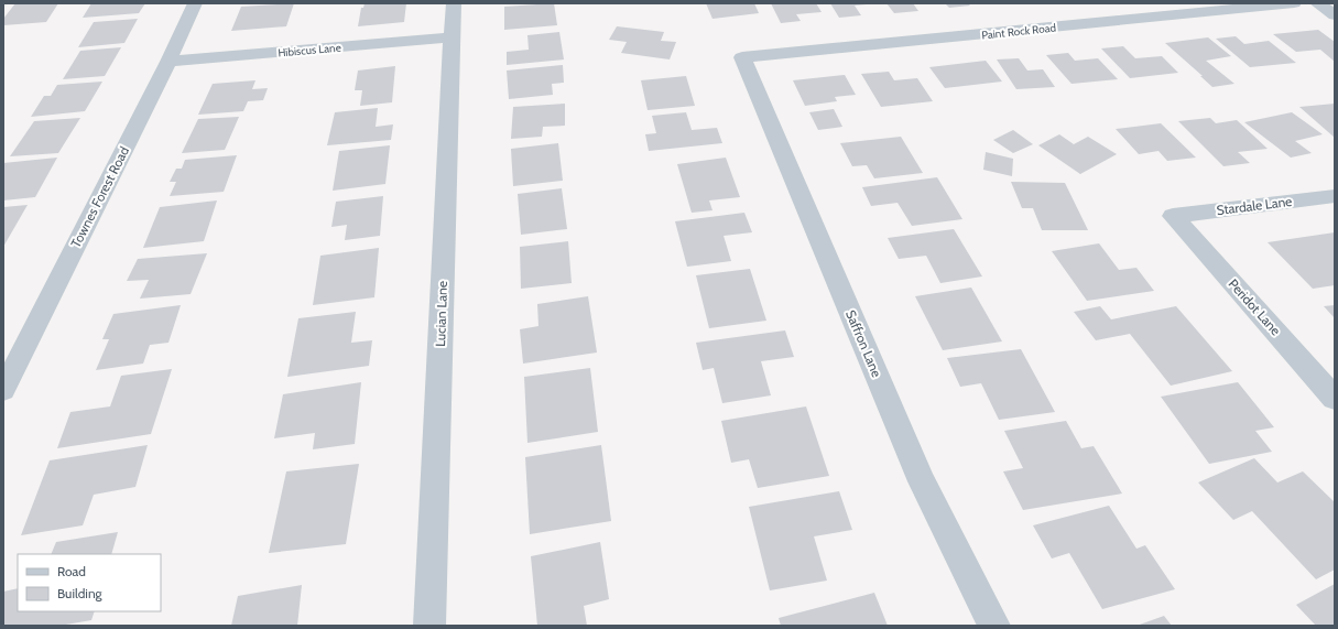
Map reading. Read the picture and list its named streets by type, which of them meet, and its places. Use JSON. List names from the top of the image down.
{
  "streets": {
    "street": [
      "Paint Rock Road",
      "Hibiscus Lane",
      "Townes Forest Road",
      "Stardale Lane",
      "Peridot Lane",
      "Lucian Lane",
      "Saffron Lane"
    ]
  },
  "crossings": [
    ["Paint Rock Road", "Saffron Lane"],
    ["Hibiscus Lane", "Townes Forest Road"],
    ["Hibiscus Lane", "Lucian Lane"],
    ["Stardale Lane", "Peridot Lane"]
  ],
  "legend": ["Road", "Building"]
}
